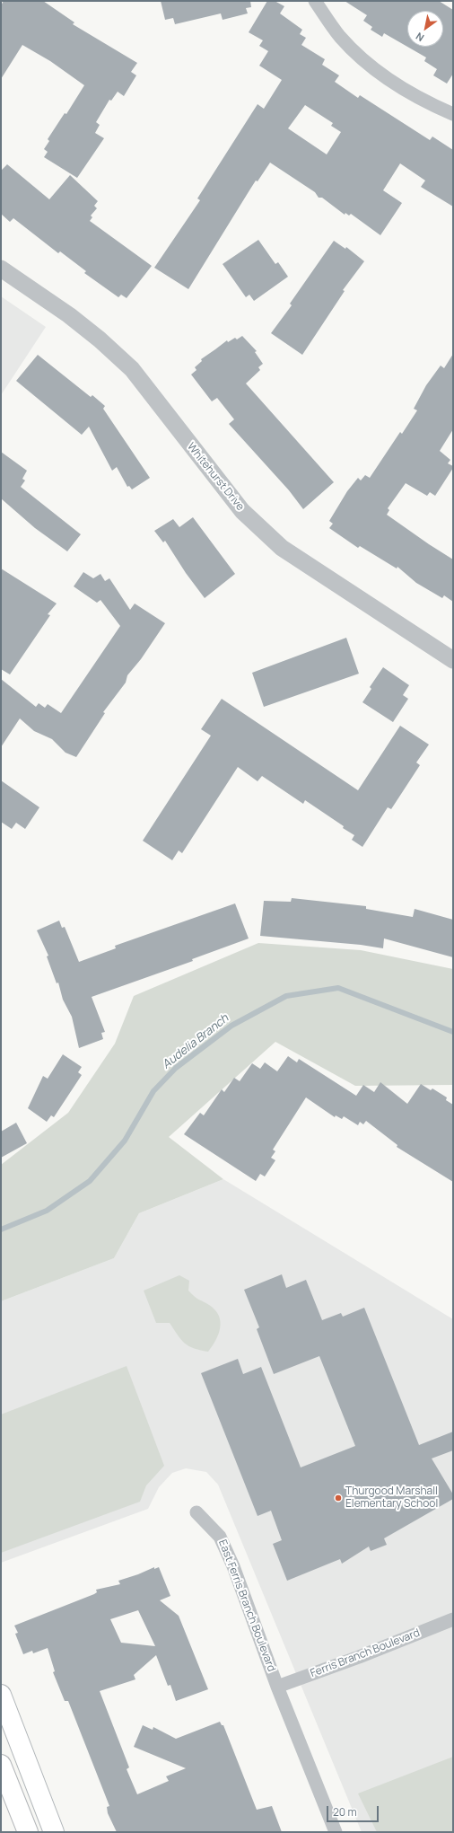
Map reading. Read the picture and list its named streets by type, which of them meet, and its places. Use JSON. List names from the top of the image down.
{
  "streets": {
    "street": ["Whitehurst Drive", "East Ferris Branch Boulevard", "Ferris Branch Boulevard"]
  },
  "crossings": [
    ["East Ferris Branch Boulevard", "Ferris Branch Boulevard"]
  ],
  "water": ["Audelia Branch"],
  "places": ["Thurgood Marshall Elementary School"],
  "scale_bar": "20 m",
  "north": "bottom left"
}
